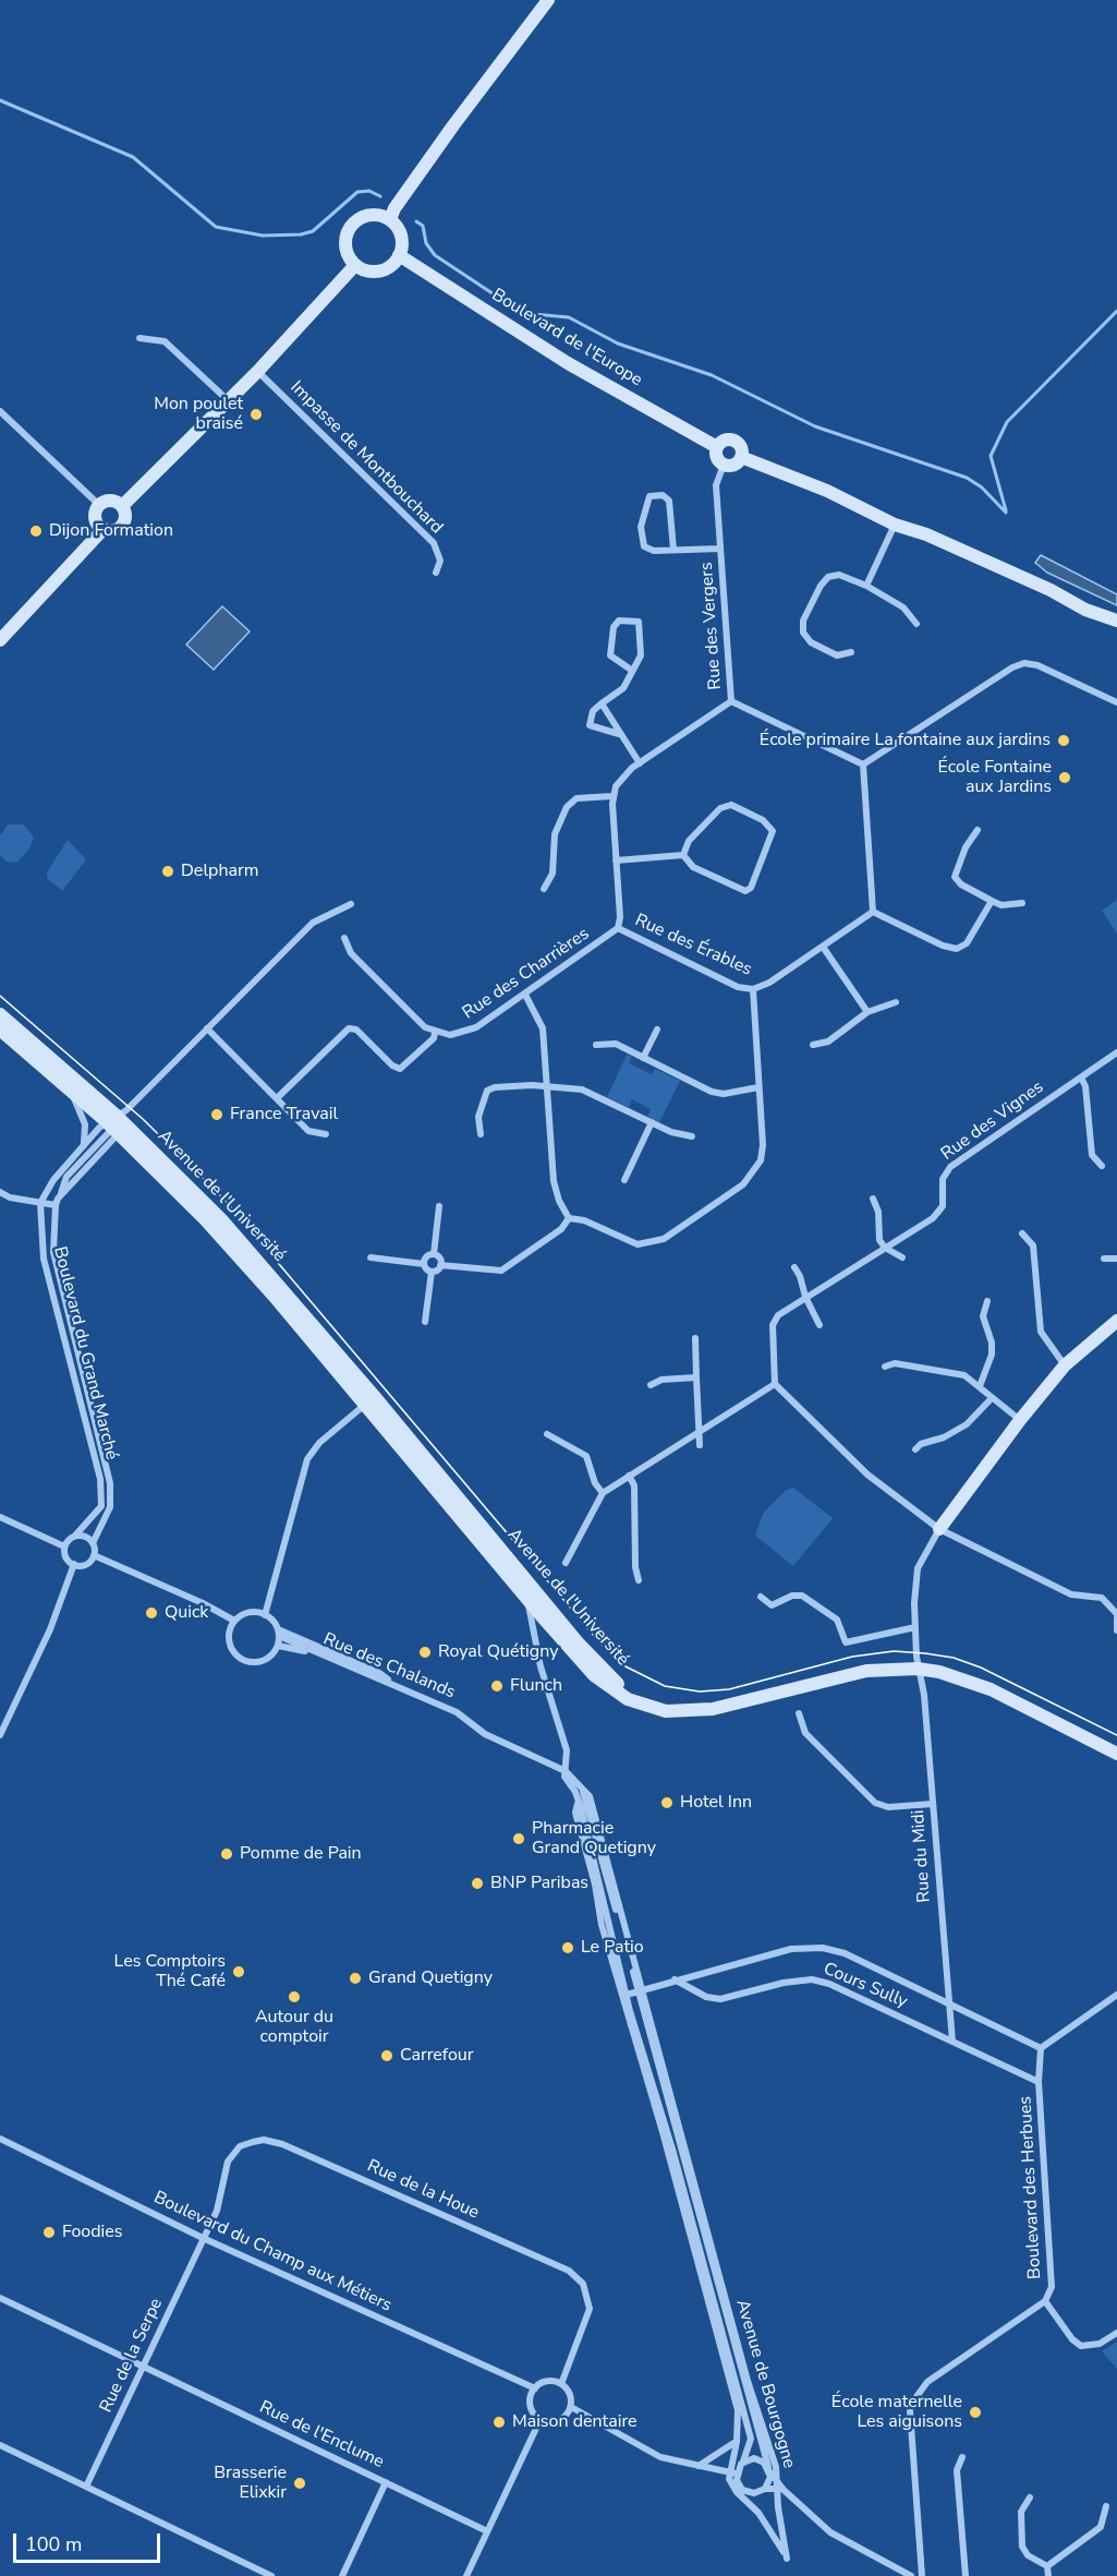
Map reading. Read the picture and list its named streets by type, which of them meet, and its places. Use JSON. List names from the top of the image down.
{
  "streets": {
    "street": [
      "Boulevard de l'Europe",
      "Impasse de Montbouchard",
      "Rue des Vergers",
      "Rue des Érables",
      "Rue des Charrières",
      "Rue des Vignes",
      "Avenue de l'Université",
      "Boulevard du Grand Marché",
      "Rue des Chalands",
      "Rue du Midi",
      "Cours Sully",
      "Boulevard des Herbues",
      "Rue de la Houe",
      "Boulevard du Champ aux Métiers",
      "Rue de la Serpe",
      "Avenue de Bourgogne",
      "Rue de l'Enclume"
    ]
  },
  "crossings": [
    ["Boulevard de l'Europe", "Rue des Vergers"],
    ["Rue des Érables", "Rue des Charrières"],
    ["Avenue de l'Université", "Boulevard du Grand Marché"],
    ["Rue des Chalands", "Avenue de Bourgogne"],
    ["Rue du Midi", "Cours Sully"],
    ["Cours Sully", "Boulevard des Herbues"],
    ["Cours Sully", "Avenue de Bourgogne"],
    ["Rue de la Houe", "Boulevard du Champ aux Métiers"],
    ["Rue de la Houe", "Rue de la Serpe"],
    ["Boulevard du Champ aux Métiers", "Rue de la Serpe"],
    ["Rue de la Serpe", "Rue de l'Enclume"]
  ],
  "places": [
    "Mon poulet braisé",
    "Dijon Formation",
    "École primaire La fontaine aux jardins",
    "École Fontaine aux Jardins",
    "Delpharm",
    "France Travail",
    "Quick",
    "Royal Quétigny",
    "Flunch",
    "Hotel Inn",
    "Pharmacie Grand Quetigny",
    "Pomme de Pain",
    "BNP Paribas",
    "Le Patio",
    "Les Comptoirs Thé Café",
    "Grand Quetigny",
    "Autour du comptoir",
    "Carrefour",
    "Foodies",
    "École maternelle Les aiguisons",
    "Maison dentaire",
    "Brasserie Elixkir"
  ],
  "scale_bar": "100 m"
}
